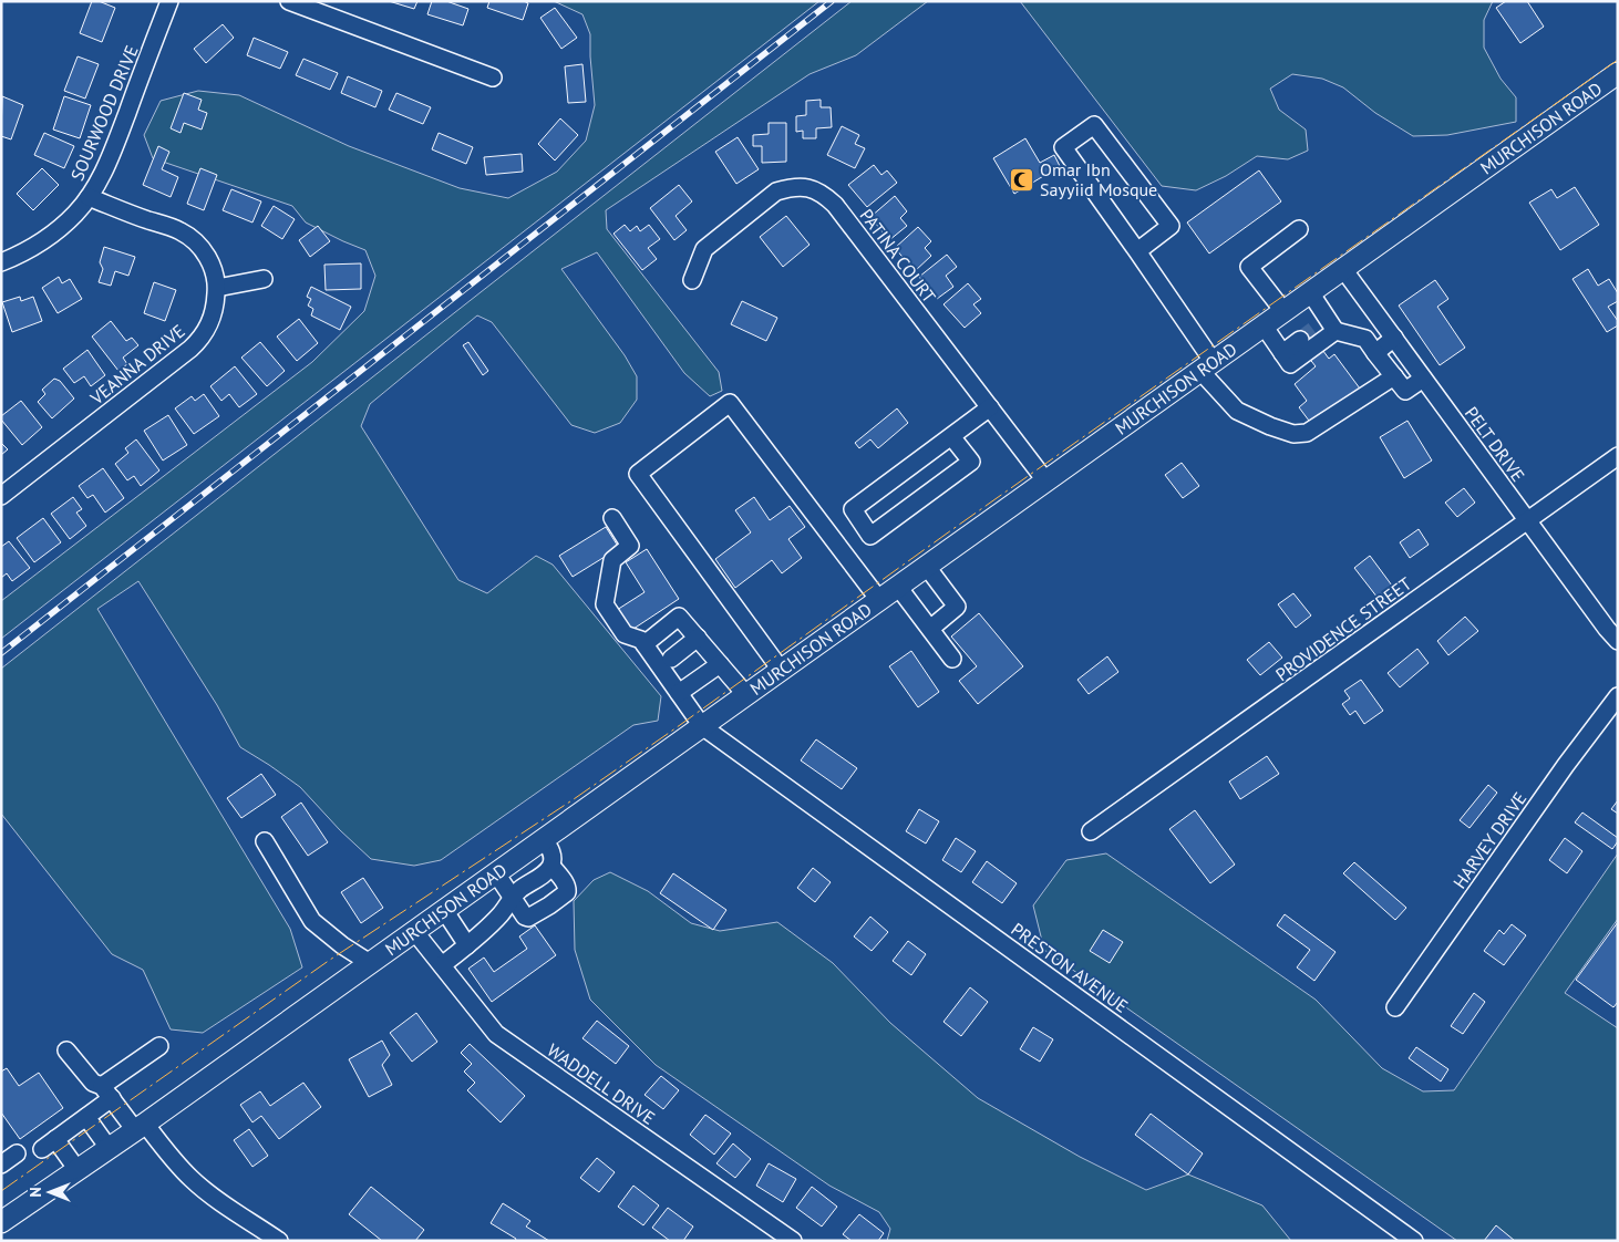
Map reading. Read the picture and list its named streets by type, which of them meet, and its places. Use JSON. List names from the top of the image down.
{
  "streets": {
    "main road": ["MURCHISON ROAD"],
    "street": [
      "SOURWOOD DRIVE",
      "PATINA COURT",
      "VEANNA DRIVE",
      "PELT DRIVE",
      "PROVIDENCE STREET",
      "HARVEY DRIVE",
      "PRESTON AVENUE",
      "WADDELL DRIVE"
    ]
  },
  "crossings": [
    ["SOURWOOD DRIVE", "VEANNA DRIVE"],
    ["MURCHISON ROAD", "PATINA COURT"],
    ["MURCHISON ROAD", "PELT DRIVE"],
    ["MURCHISON ROAD", "PRESTON AVENUE"],
    ["MURCHISON ROAD", "WADDELL DRIVE"],
    ["PELT DRIVE", "PROVIDENCE STREET"]
  ],
  "places": {
    "mosque": ["Omar Ibn Sayyiid Mosque"]
  },
  "north": "left"
}
